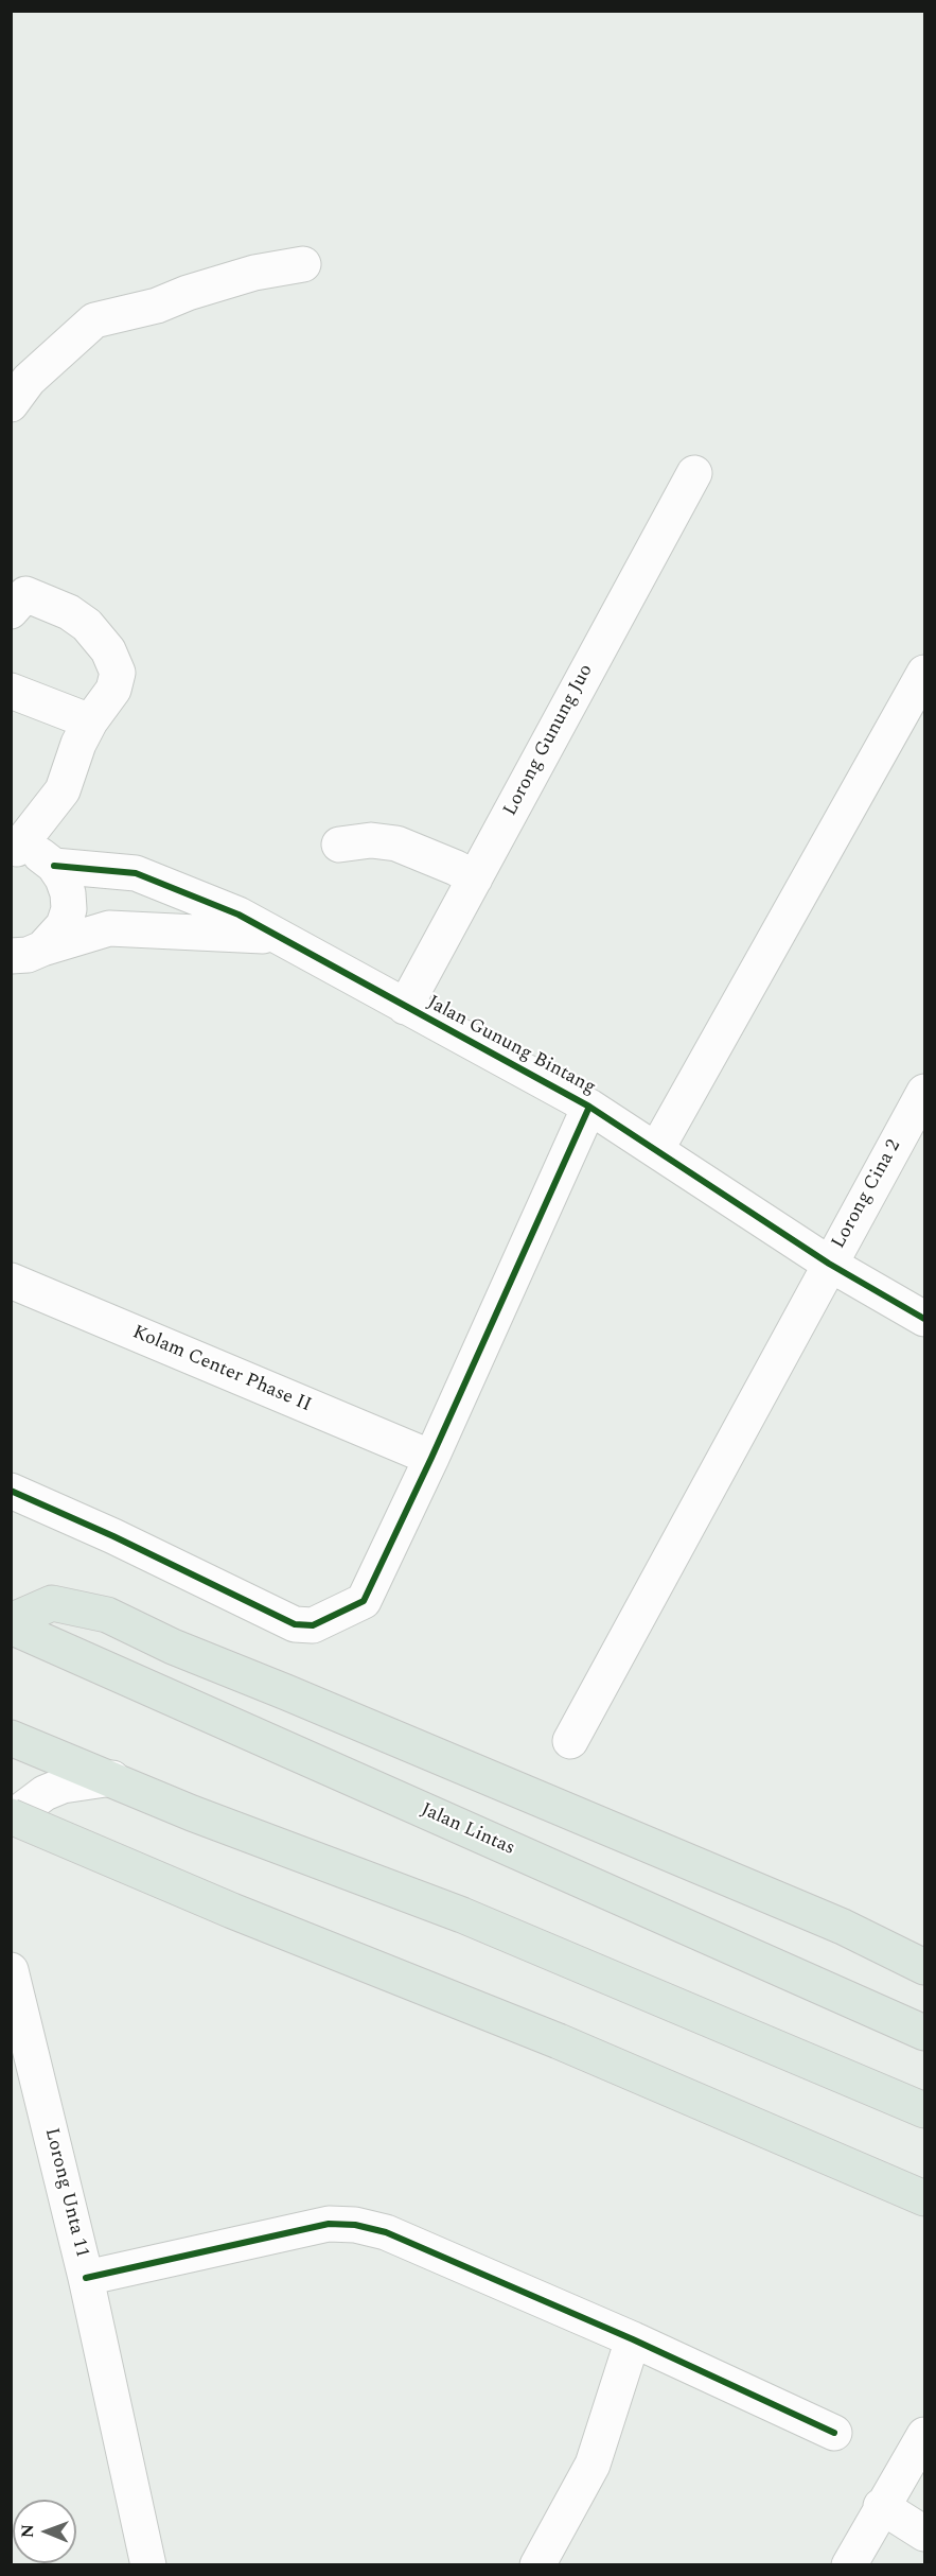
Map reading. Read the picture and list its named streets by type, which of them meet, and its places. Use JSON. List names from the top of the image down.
{
  "streets": {
    "highway": ["Jalan Lintas"],
    "street": [
      "Lorong Gunung Juo",
      "Jalan Gunung Bintang",
      "Lorong Cina 2",
      "Kolam Center Phase II",
      "Lorong Unta 11"
    ]
  },
  "crossings": [
    ["Lorong Gunung Juo", "Jalan Gunung Bintang"],
    ["Jalan Gunung Bintang", "Lorong Cina 2"]
  ],
  "north": "left"
}
